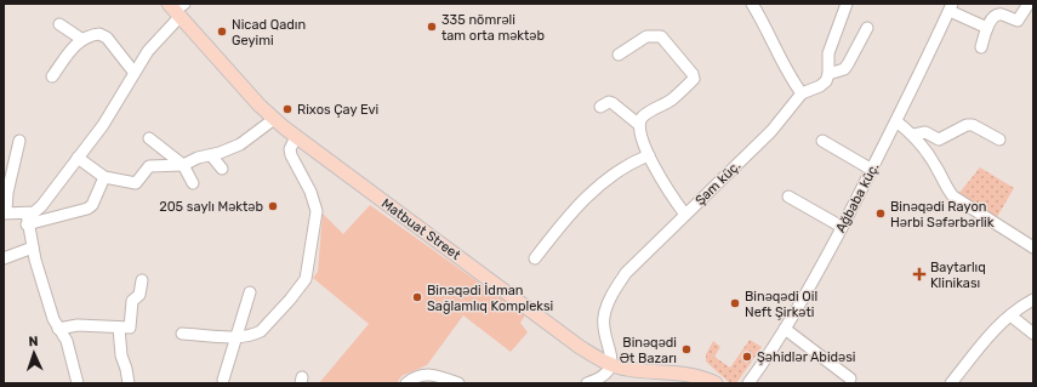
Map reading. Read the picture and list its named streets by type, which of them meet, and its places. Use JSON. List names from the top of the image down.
{
  "streets": {
    "main road": ["Matbuat Street"],
    "street": ["Şam küç.", "Ağbaba küç."]
  },
  "crossings": [
    ["Şam küç.", "Matbuat Street"]
  ],
  "places": {
    "other": [
      "335 nömrəli tam orta məktəb",
      "Nicad Qadın Geyimi",
      "Rixos Çay Evi",
      "205 saylı Məktəb",
      "Binəqədi Rayon Hərbi Səfərbərlik",
      "Binəqədi İdman Sağlamlıq Kompleksi",
      "Binəqədi Oil Neft Şirkəti",
      "Binəqədi Ət Bazarı",
      "Şəhidlər Abidəsi"
    ],
    "health": ["Baytarlıq Klinikası"]
  },
  "north": "top"
}
